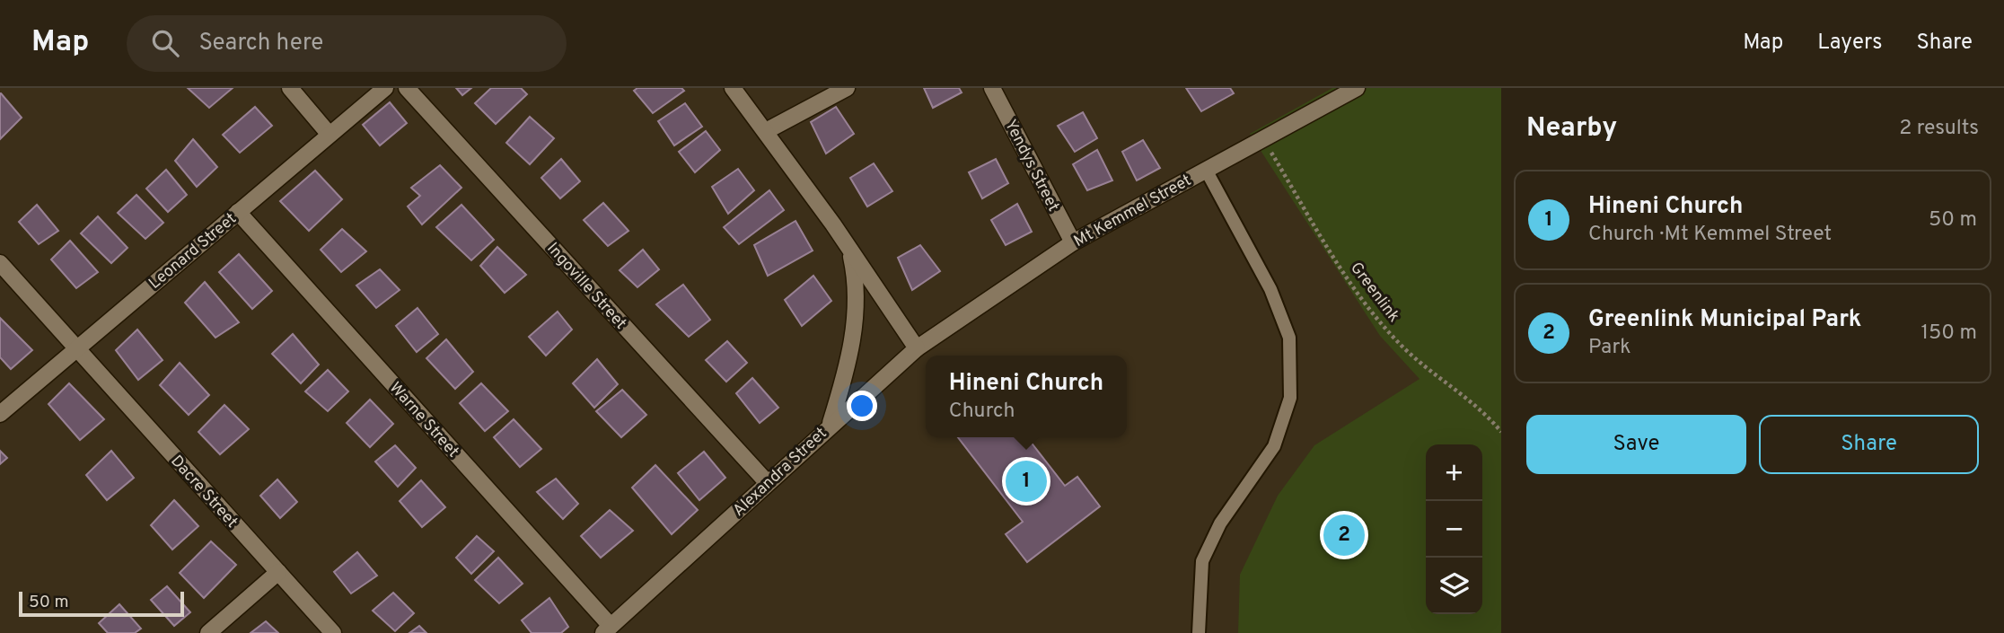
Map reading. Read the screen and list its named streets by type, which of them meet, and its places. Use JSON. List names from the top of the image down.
{
  "streets": {
    "street": [
      "Yendys Street",
      "Mt Kemmel Street",
      "Leonard Street",
      "Ingoville Street",
      "Warne Street",
      "Alexandra Street",
      "Dacre Street"
    ],
    "path": ["Greenlink"]
  },
  "crossings": [
    ["Yendys Street", "Mt Kemmel Street"],
    ["Mt Kemmel Street", "Greenlink"],
    ["Mt Kemmel Street", "Alexandra Street"],
    ["Leonard Street", "Warne Street"],
    ["Leonard Street", "Dacre Street"],
    ["Ingoville Street", "Alexandra Street"],
    ["Warne Street", "Alexandra Street"]
  ],
  "scale_bar": "50 m",
  "page": {
    "header": "Map",
    "search": "Search here",
    "nav": ["Map", "Layers", "Share"],
    "heading": ["Nearby", "2 results"],
    "list": [
      {
        "mark": "1",
        "name": "Hineni Church",
        "note": "Church · Mt Kemmel Street",
        "value": "50 m"
      },
      {
        "mark": "2",
        "name": "Greenlink Municipal Park",
        "note": "Park",
        "value": "150 m"
      }
    ],
    "popup": ["Hineni Church", "Church"],
    "buttons": ["Save", "Share"],
    "map_buttons": ["+", "−"],
    "pins": ["1", "2"],
    "scale": "50 m"
  }
}
